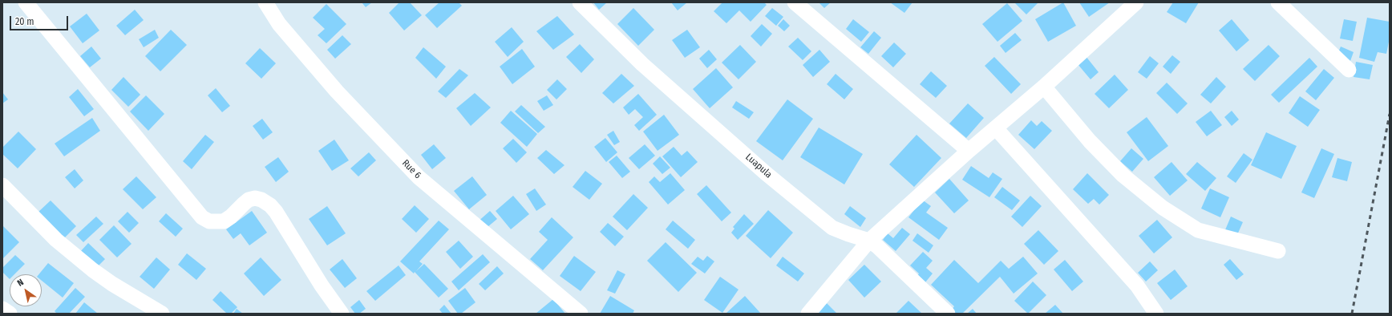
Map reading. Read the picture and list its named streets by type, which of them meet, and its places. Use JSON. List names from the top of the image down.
{
  "streets": {
    "street": ["Luapula", "Rue 6"]
  },
  "scale_bar": "20 m",
  "north": "top left"
}
